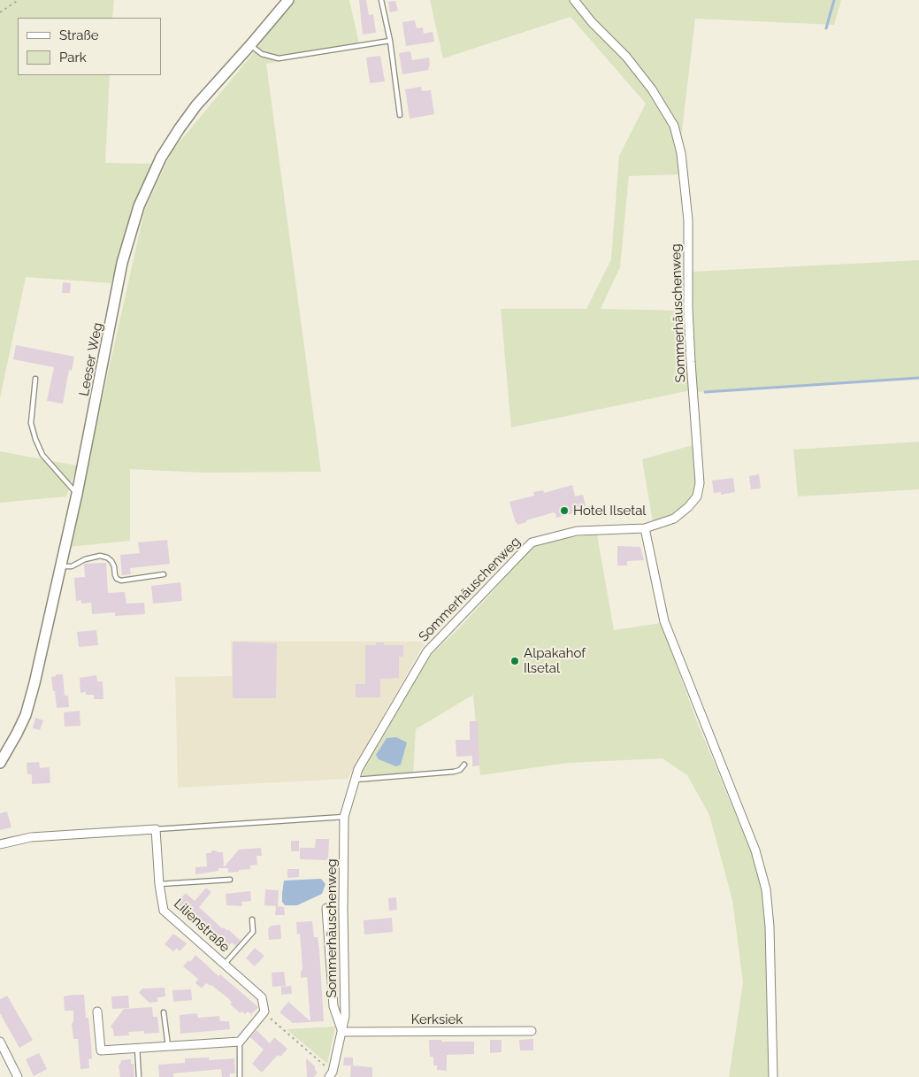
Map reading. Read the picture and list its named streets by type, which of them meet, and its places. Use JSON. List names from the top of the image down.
{
  "streets": {
    "street": [
      "Sommerhäuschenweg",
      "Leeser Weg",
      "Lilienstraße",
      "Kerksiek"
    ]
  },
  "crossings": [
    ["Sommerhäuschenweg", "Kerksiek"]
  ],
  "places": ["Hotel Ilsetal", "Alpakahof Ilsetal"],
  "legend": ["Straße", "Park"]
}
